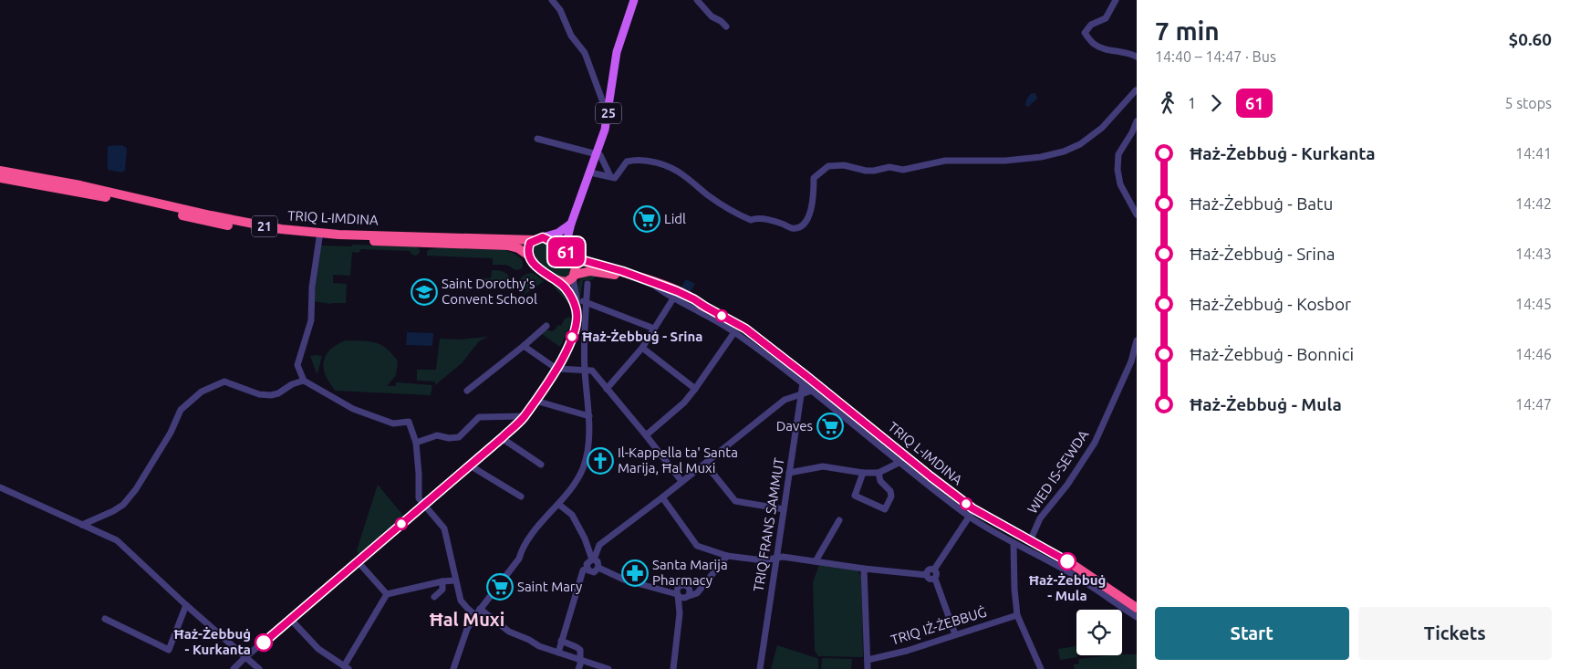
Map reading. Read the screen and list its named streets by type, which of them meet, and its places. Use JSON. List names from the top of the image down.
{
  "streets": {
    "highway": ["TRIQ L-IMDINA", "21"],
    "main road": ["25"],
    "street": ["WIED IS-SEWDA", "TRIQ FRANS SAMMUT", "TRIQ IŻ-ŻEBBUĠ"]
  },
  "crossings": [
    ["25", "TRIQ L-IMDINA"],
    ["TRIQ L-IMDINA", "WIED IS-SEWDA"],
    ["TRIQ L-IMDINA", "TRIQ FRANS SAMMUT"]
  ],
  "districts": ["Ħal Muxi"],
  "places": {
    "supermarket": ["Lidl", "Daves", "Saint Mary"],
    "school or university": ["Saint Dorothy's Convent School"],
    "other": ["Ħaż-Żebbuġ - Srina", "Ħaż-Żebbuġ - Mula", "Ħaż-Żebbuġ - Kurkanta"],
    "church": ["Il-Kappella ta' Santa Marija, Ħal Muxi"],
    "pharmacy": ["Santa Marija Pharmacy"]
  },
  "lines": ["bus line 61"],
  "page": {
    "on_map": "61",
    "heading": ["7 min", "14:40 – 14:47 · Bus", "$0.60"],
    "legs": ["1", "61", "5 stops"],
    "list": [
      {
        "name": "Ħaż-Żebbuġ - Kurkanta",
        "value": "14:41"
      },
      {
        "name": "Ħaż-Żebbuġ - Batu",
        "value": "14:42"
      },
      {
        "name": "Ħaż-Żebbuġ - Srina",
        "value": "14:43"
      },
      {
        "name": "Ħaż-Żebbuġ - Kosbor",
        "value": "14:45"
      },
      {
        "name": "Ħaż-Żebbuġ - Bonnici",
        "value": "14:46"
      },
      {
        "name": "Ħaż-Żebbuġ - Mula",
        "value": "14:47"
      }
    ],
    "buttons": ["Start", "Tickets"]
  }
}
